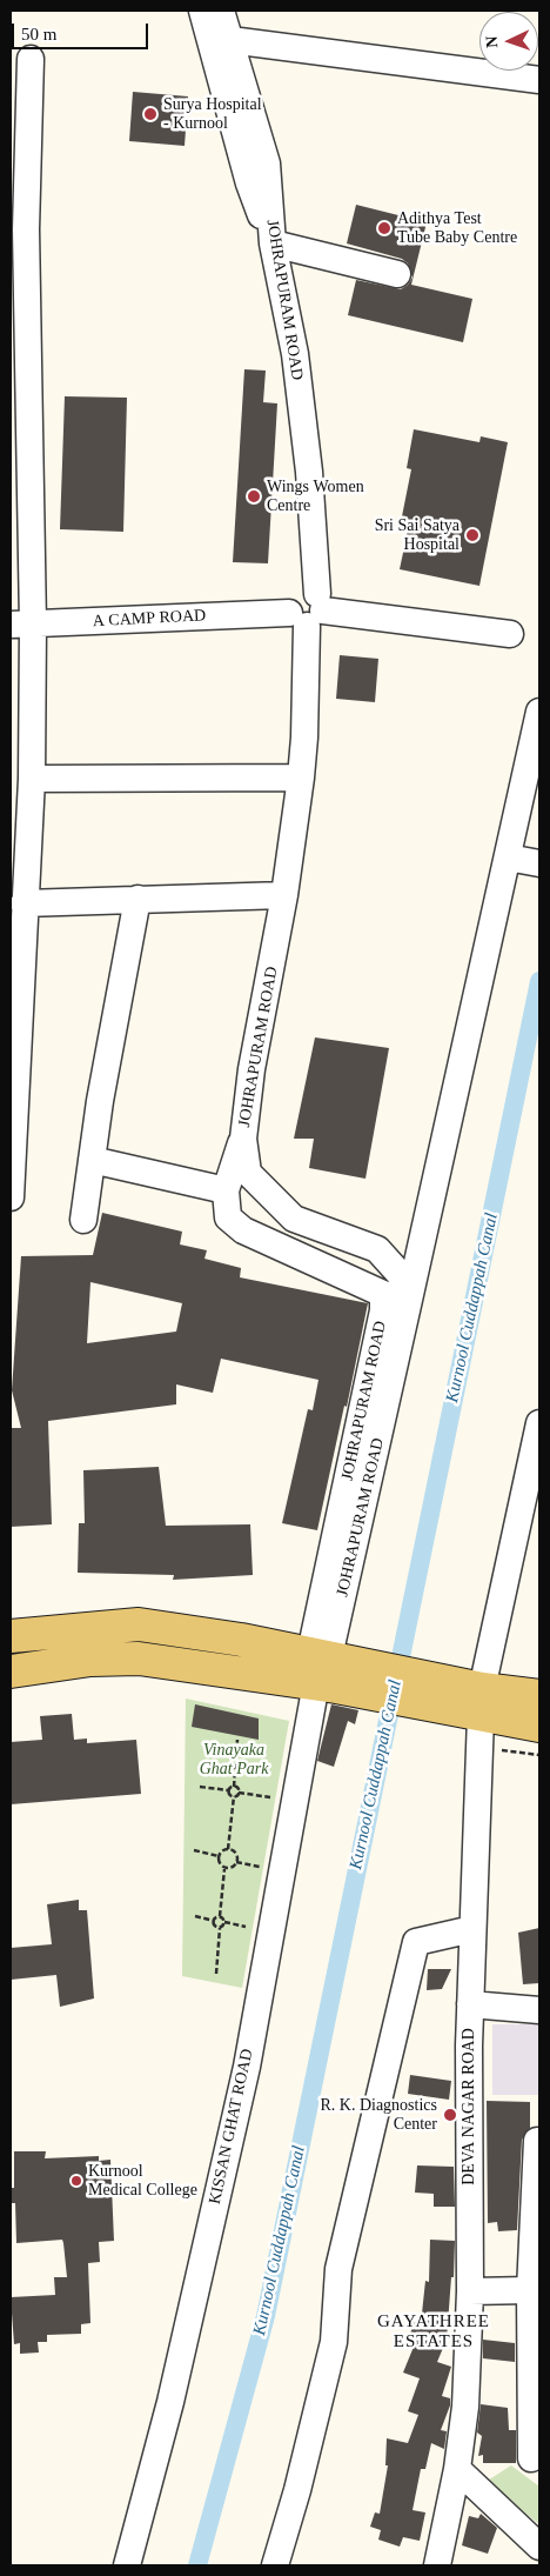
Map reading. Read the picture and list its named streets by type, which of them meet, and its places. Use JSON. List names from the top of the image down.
{
  "streets": {
    "street": [
      "JOHRAPURAM ROAD",
      "A CAMP ROAD",
      "DEVA NAGAR ROAD",
      "KISSAN GHAT ROAD"
    ]
  },
  "crossings": [
    ["JOHRAPURAM ROAD", "A CAMP ROAD"],
    ["JOHRAPURAM ROAD", "KISSAN GHAT ROAD"]
  ],
  "districts": ["GAYATHREE ESTATES"],
  "water": ["Kurnool Cuddappah Canal"],
  "parks": ["Vinayaka Ghat Park"],
  "places": [
    "Surya Hospital - Kurnool",
    "Adithya Test Tube Baby Centre",
    "Wings Women Centre",
    "Sri Sai Satya Hospital",
    "R. K. Diagnostics Center",
    "Kurnool Medical College"
  ],
  "scale_bar": "50 m",
  "north": "left"
}
